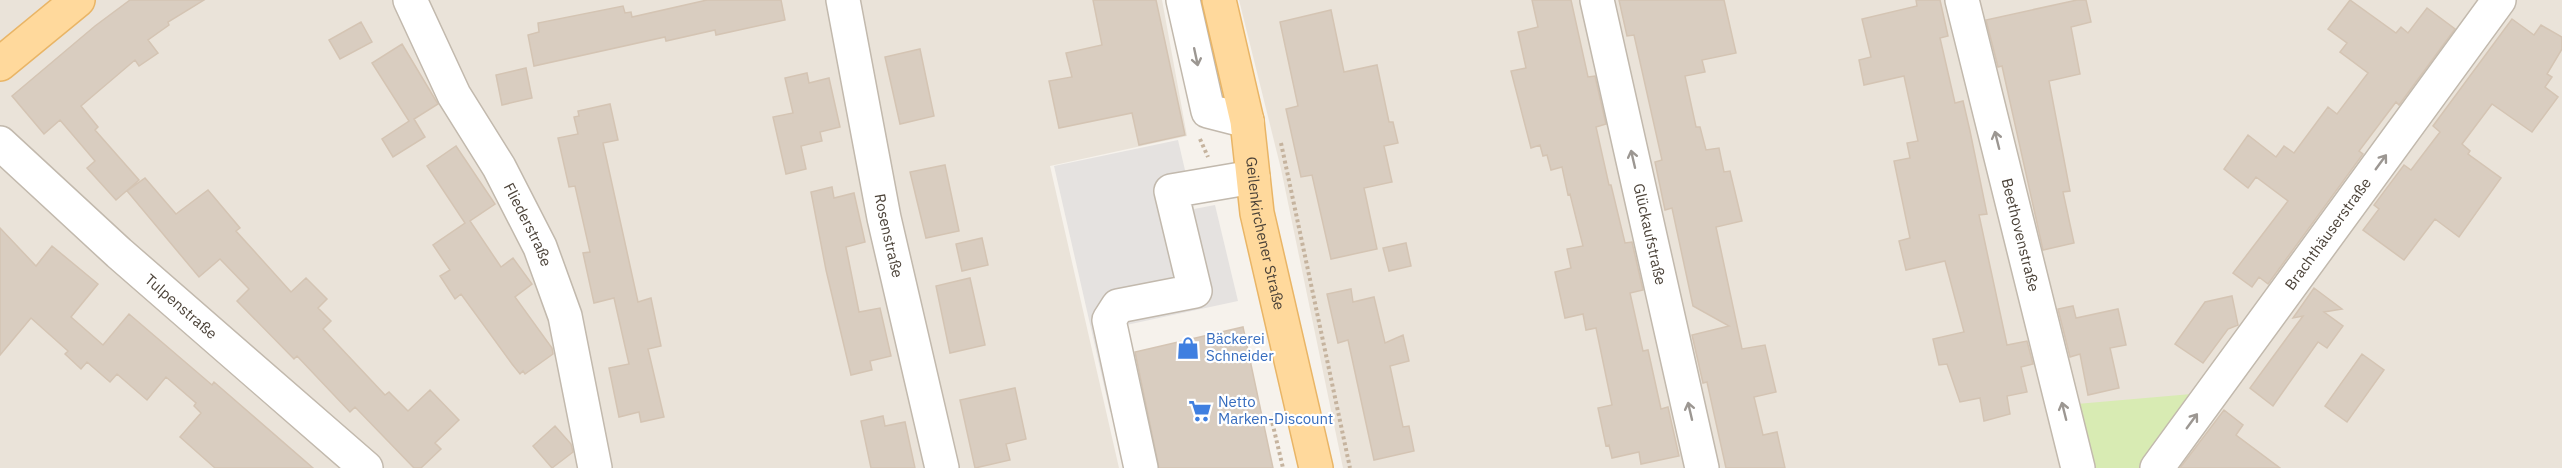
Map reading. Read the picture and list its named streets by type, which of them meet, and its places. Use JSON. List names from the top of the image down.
{
  "streets": {
    "main road": ["Geilenkirchener Straße"],
    "street": [
      "Fliederstraße",
      "Glückaufstraße",
      "Beethovenstraße",
      "Brachthäuserstraße",
      "Rosenstraße",
      "Tulpenstraße"
    ]
  },
  "one_way": ["Glückaufstraße", "Beethovenstraße", "Brachthäuserstraße"],
  "places": {
    "shop": ["Bäckerei Schneider"],
    "supermarket": ["Netto Marken-Discount"]
  }
}
